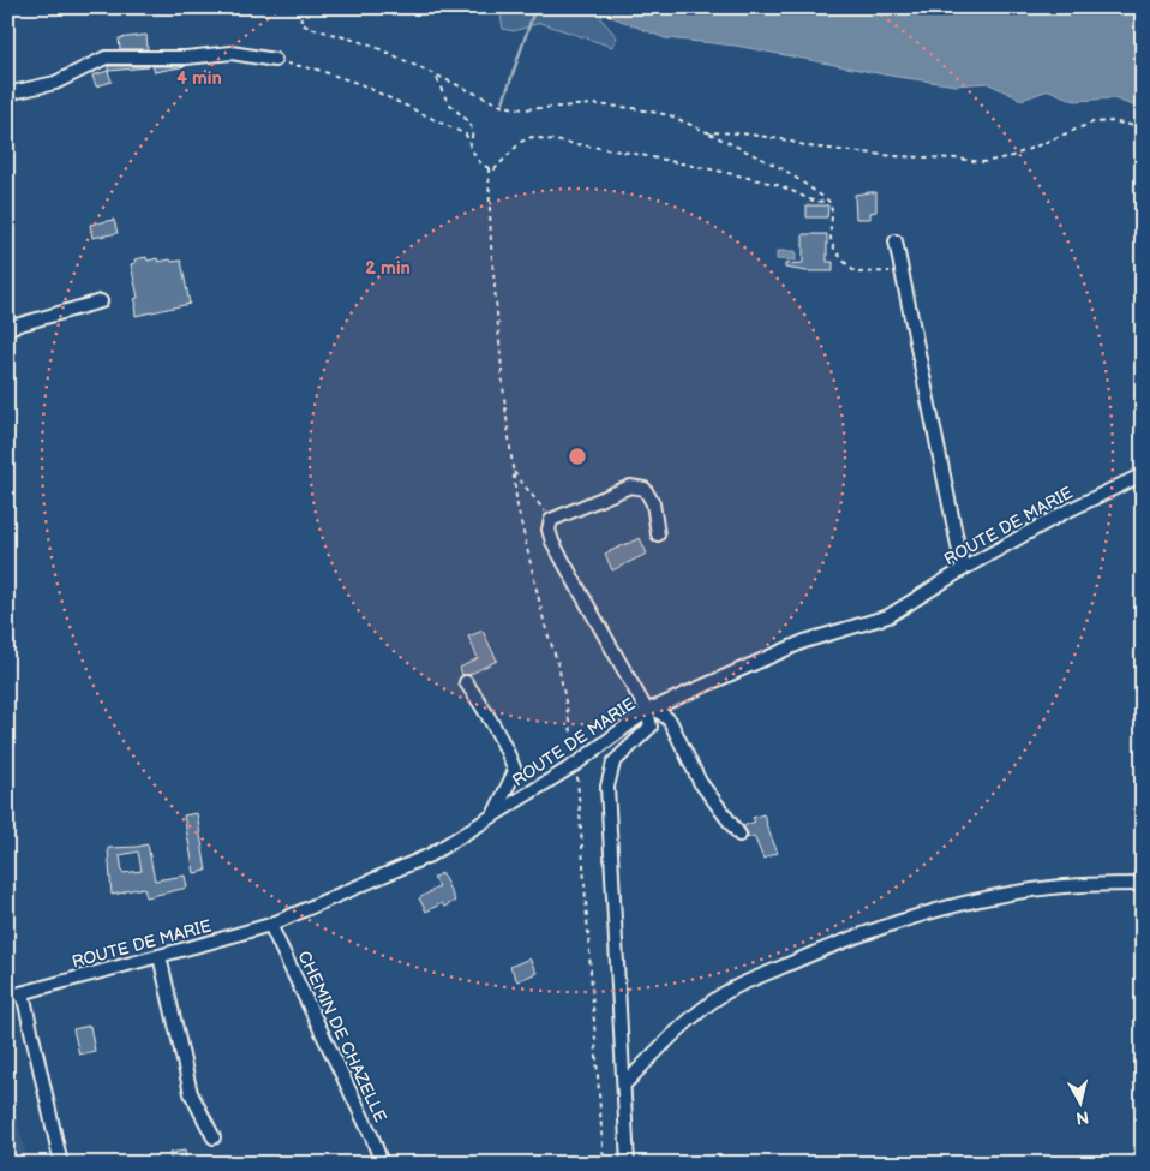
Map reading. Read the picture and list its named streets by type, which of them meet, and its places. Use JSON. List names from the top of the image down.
{
  "streets": {
    "street": ["ROUTE DE MARIE", "CHEMIN DE CHAZELLE"]
  },
  "crossings": [
    ["ROUTE DE MARIE", "CHEMIN DE CHAZELLE"]
  ],
  "north": "bottom",
  "rings": ["4 min", "2 min"]
}
